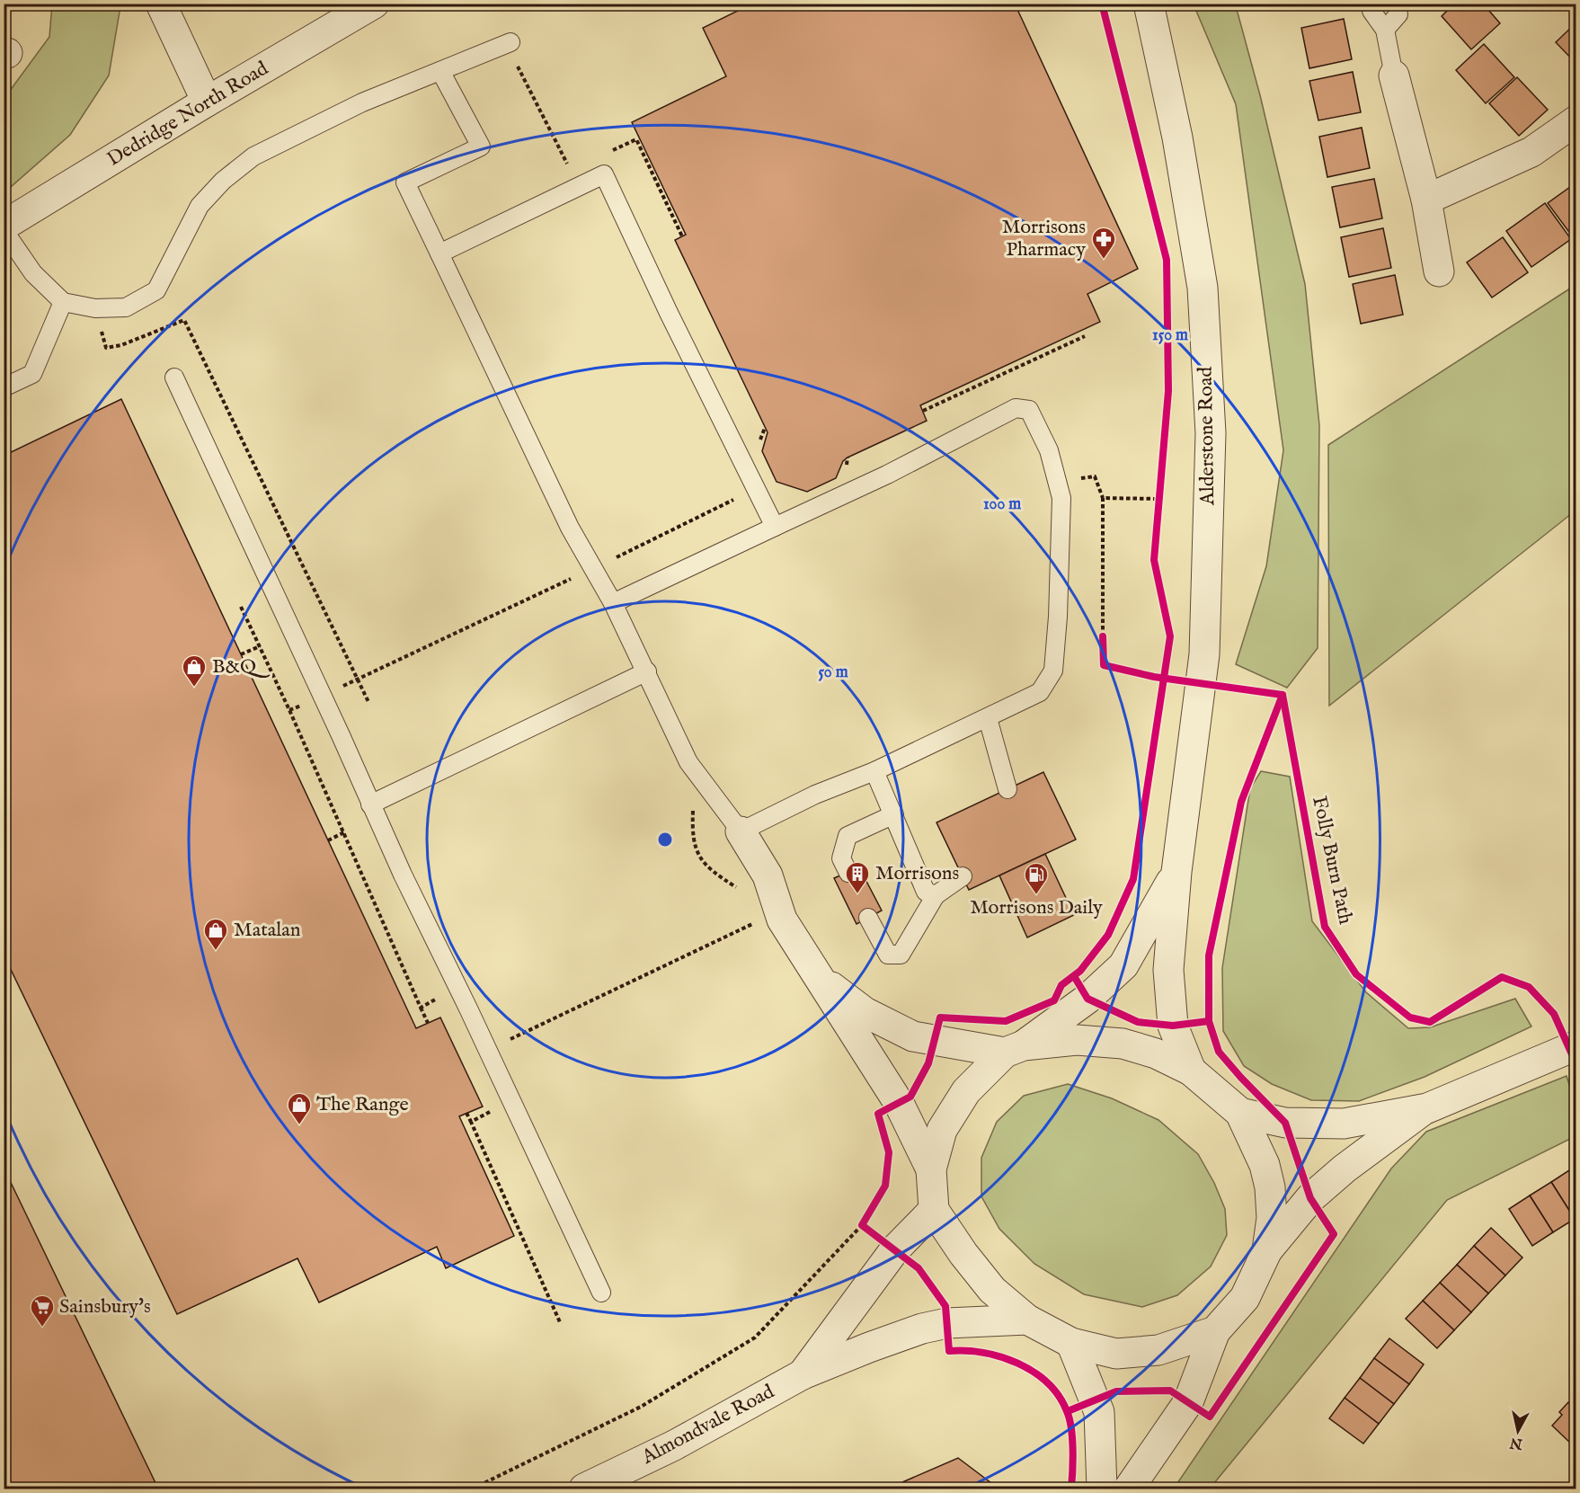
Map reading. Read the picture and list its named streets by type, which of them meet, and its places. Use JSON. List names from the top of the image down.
{
  "streets": {
    "street": ["Dedridge North Road", "Alderstone Road", "Almondvale Road"],
    "cycle path": ["Folly Burn Path"]
  },
  "places": {
    "pharmacy": ["Morrisons Pharmacy"],
    "shop": ["B&Q", "Matalan", "The Range"],
    "building": ["Morrisons"],
    "fuel station": ["Morrisons Daily"],
    "supermarket": ["Sainsbury's"]
  },
  "north": "bottom",
  "rings": ["150 m", "100 m", "50 m"]
}
